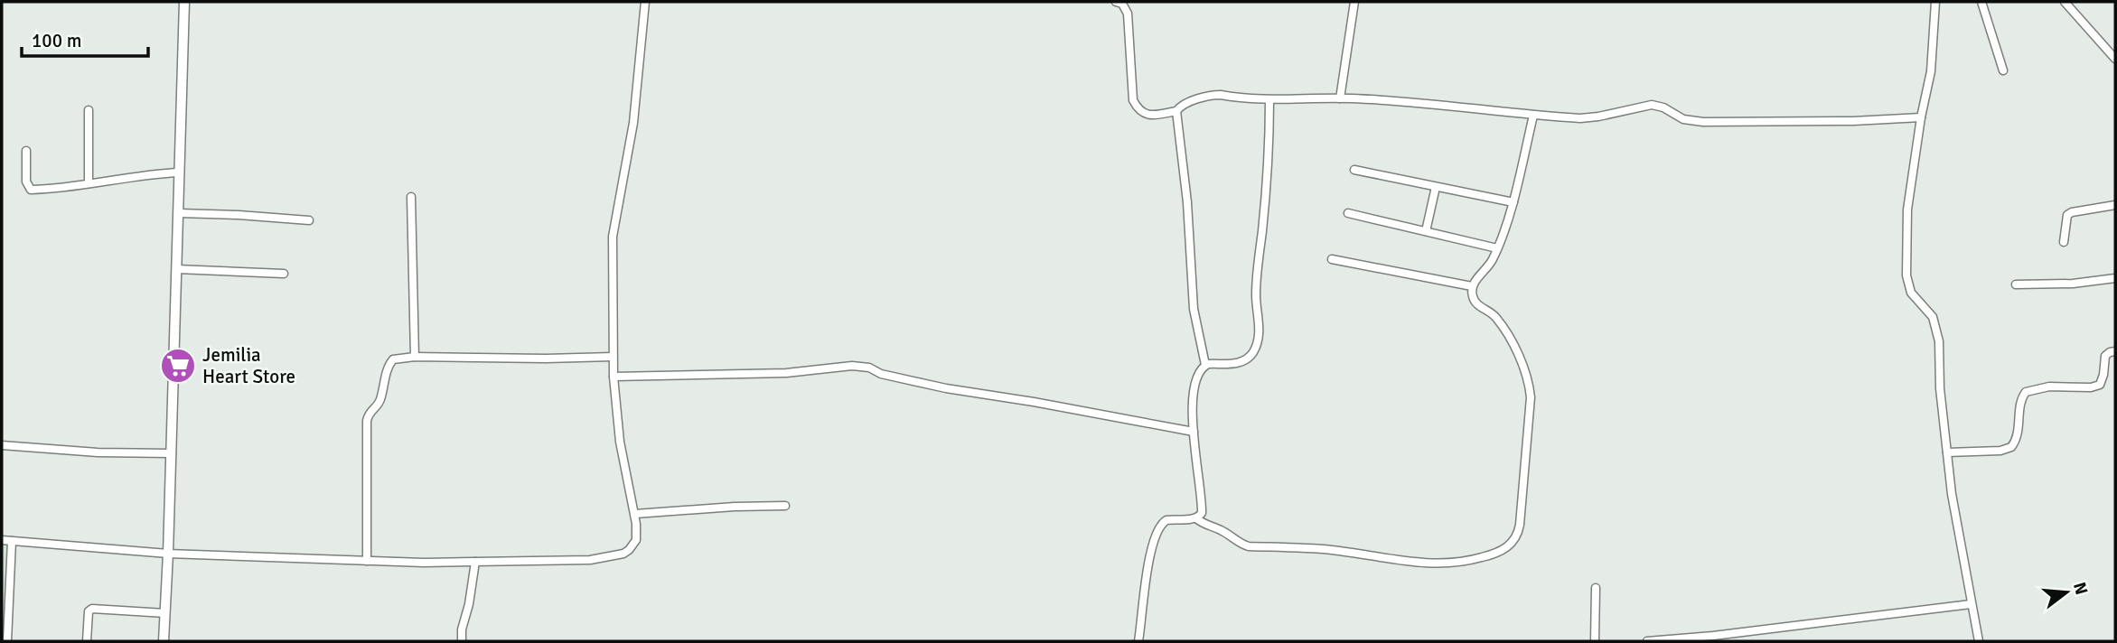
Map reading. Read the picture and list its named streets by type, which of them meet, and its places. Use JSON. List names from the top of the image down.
{
  "places": {
    "supermarket": ["Jemilia Heart Store"]
  },
  "scale_bar": "100 m",
  "north": "right"
}
